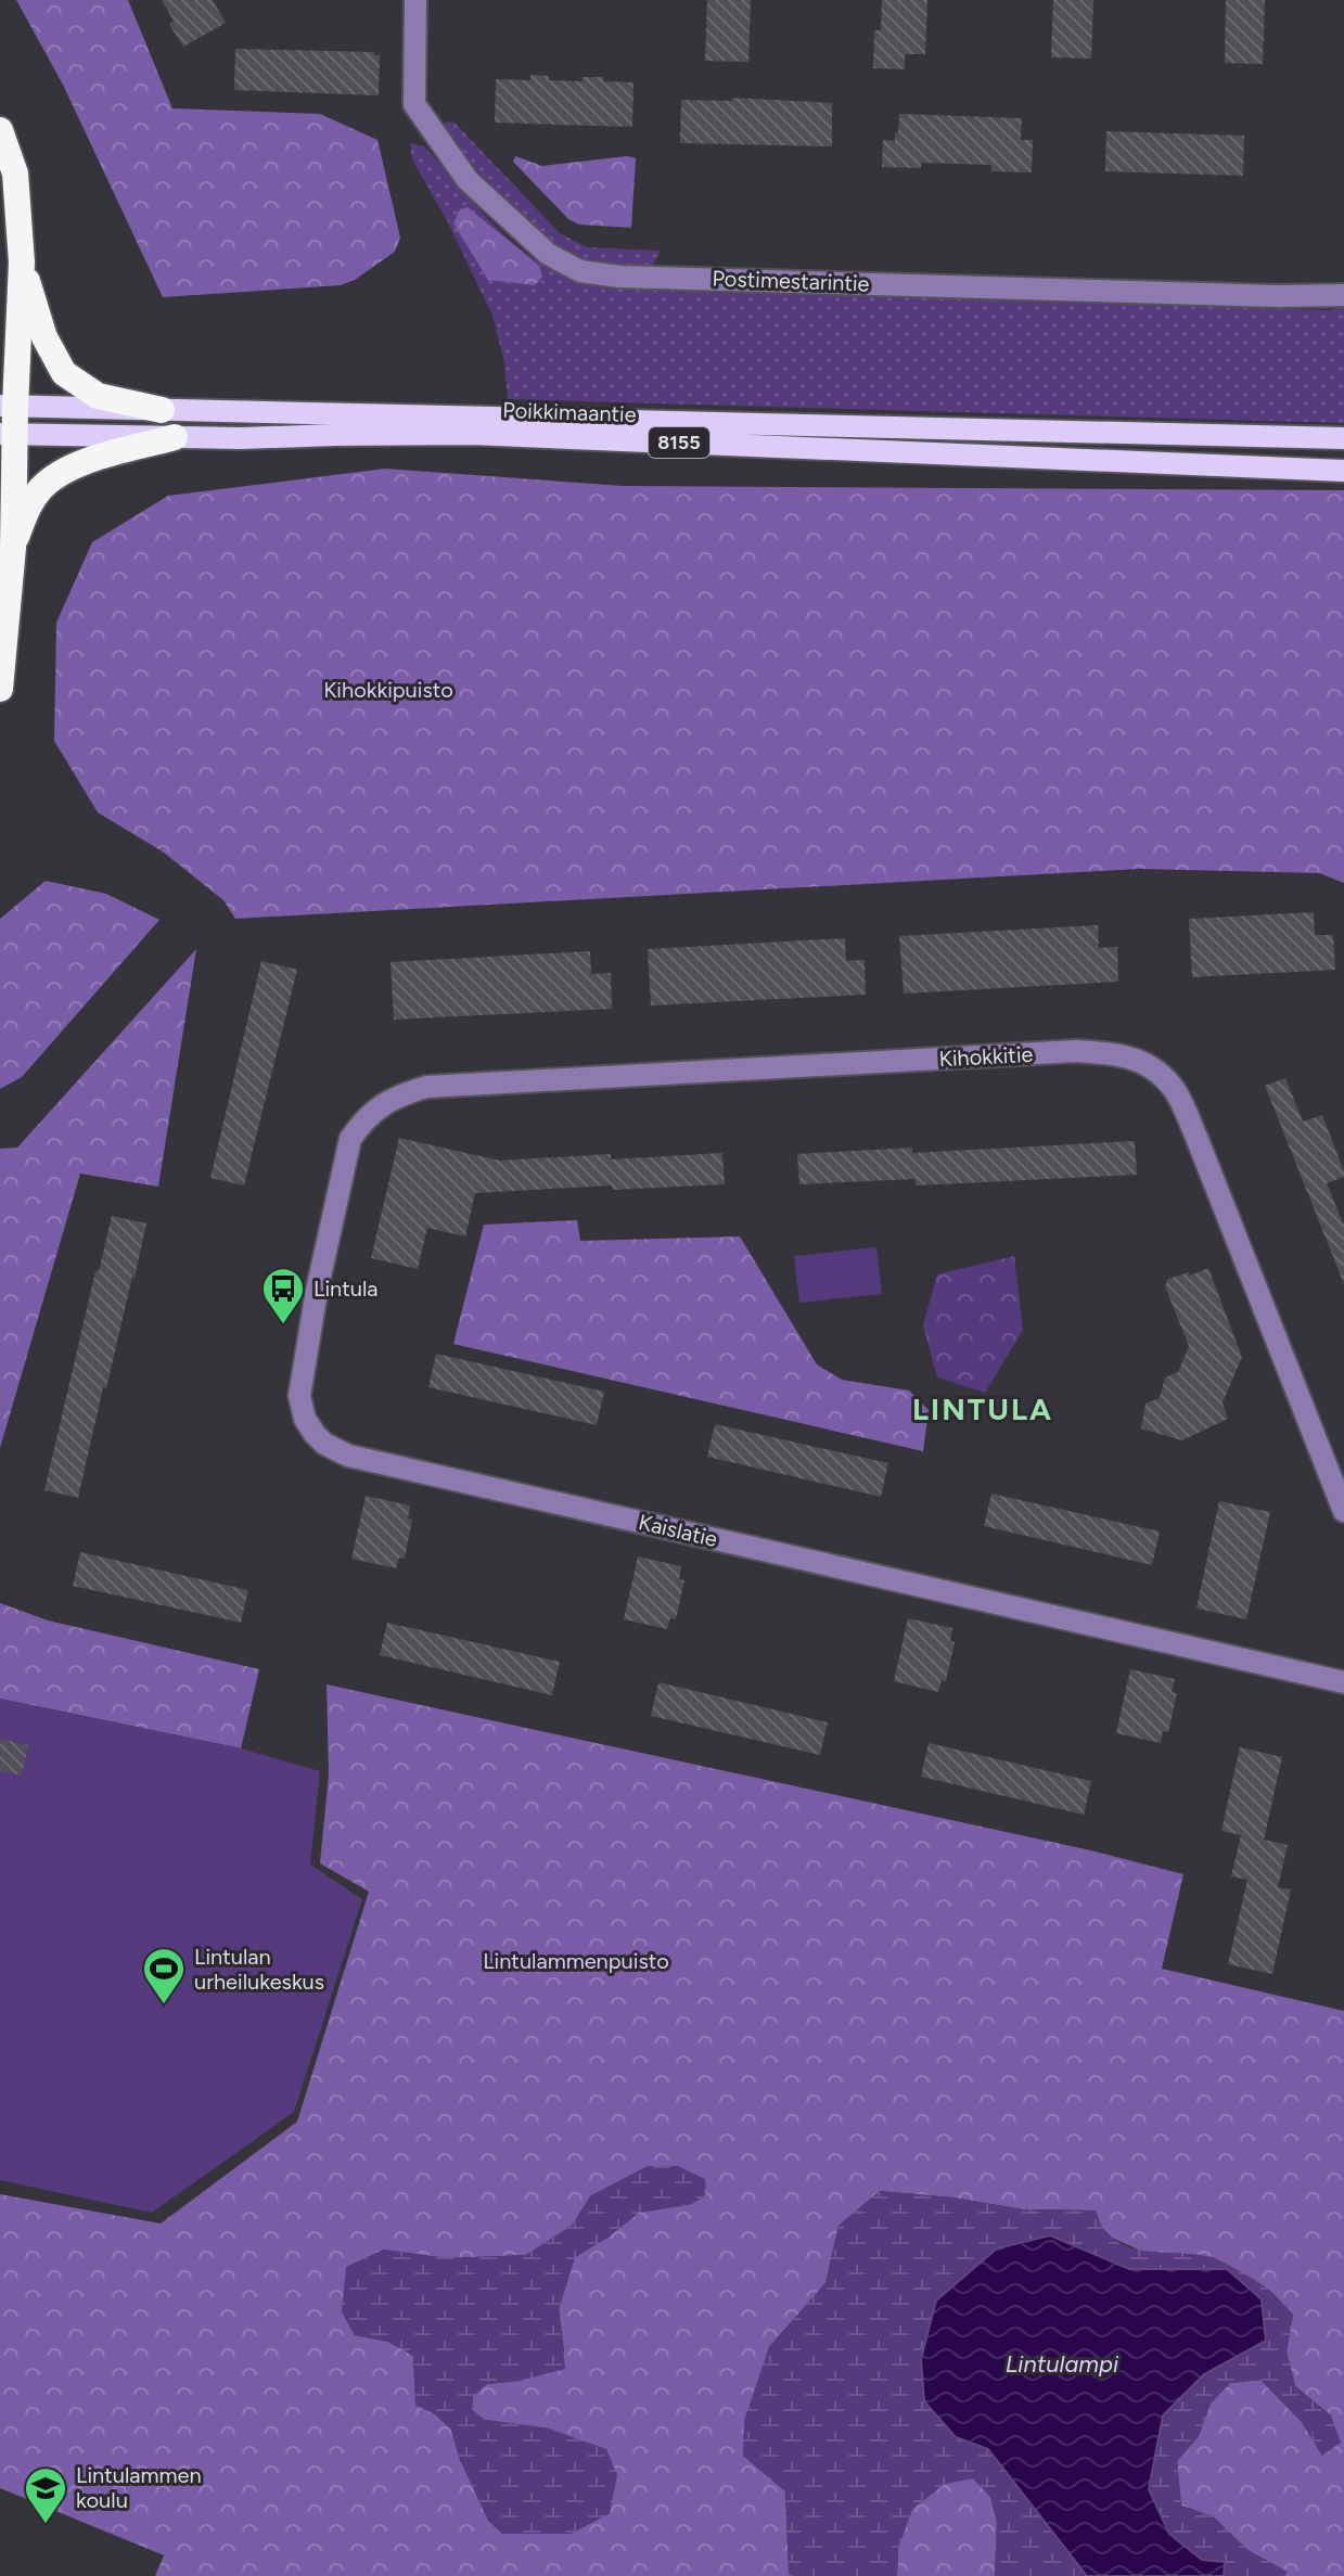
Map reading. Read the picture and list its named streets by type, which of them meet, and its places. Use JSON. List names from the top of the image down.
{
  "streets": {
    "main road": ["Poikkimaantie", "8155"],
    "street": ["Postimestarintie", "Kihokkitie", "Kaislatie"]
  },
  "crossings": [
    ["Kihokkitie", "Kaislatie"]
  ],
  "districts": ["LINTULA"],
  "water": ["Lintulampi"],
  "parks": ["Kihokkipuisto", "Lintulammenpuisto"],
  "places": {
    "bus stop": ["Lintula"],
    "sports": ["Lintulan urheilukeskus"],
    "school or university": ["Lintulammen koulu"]
  }
}
